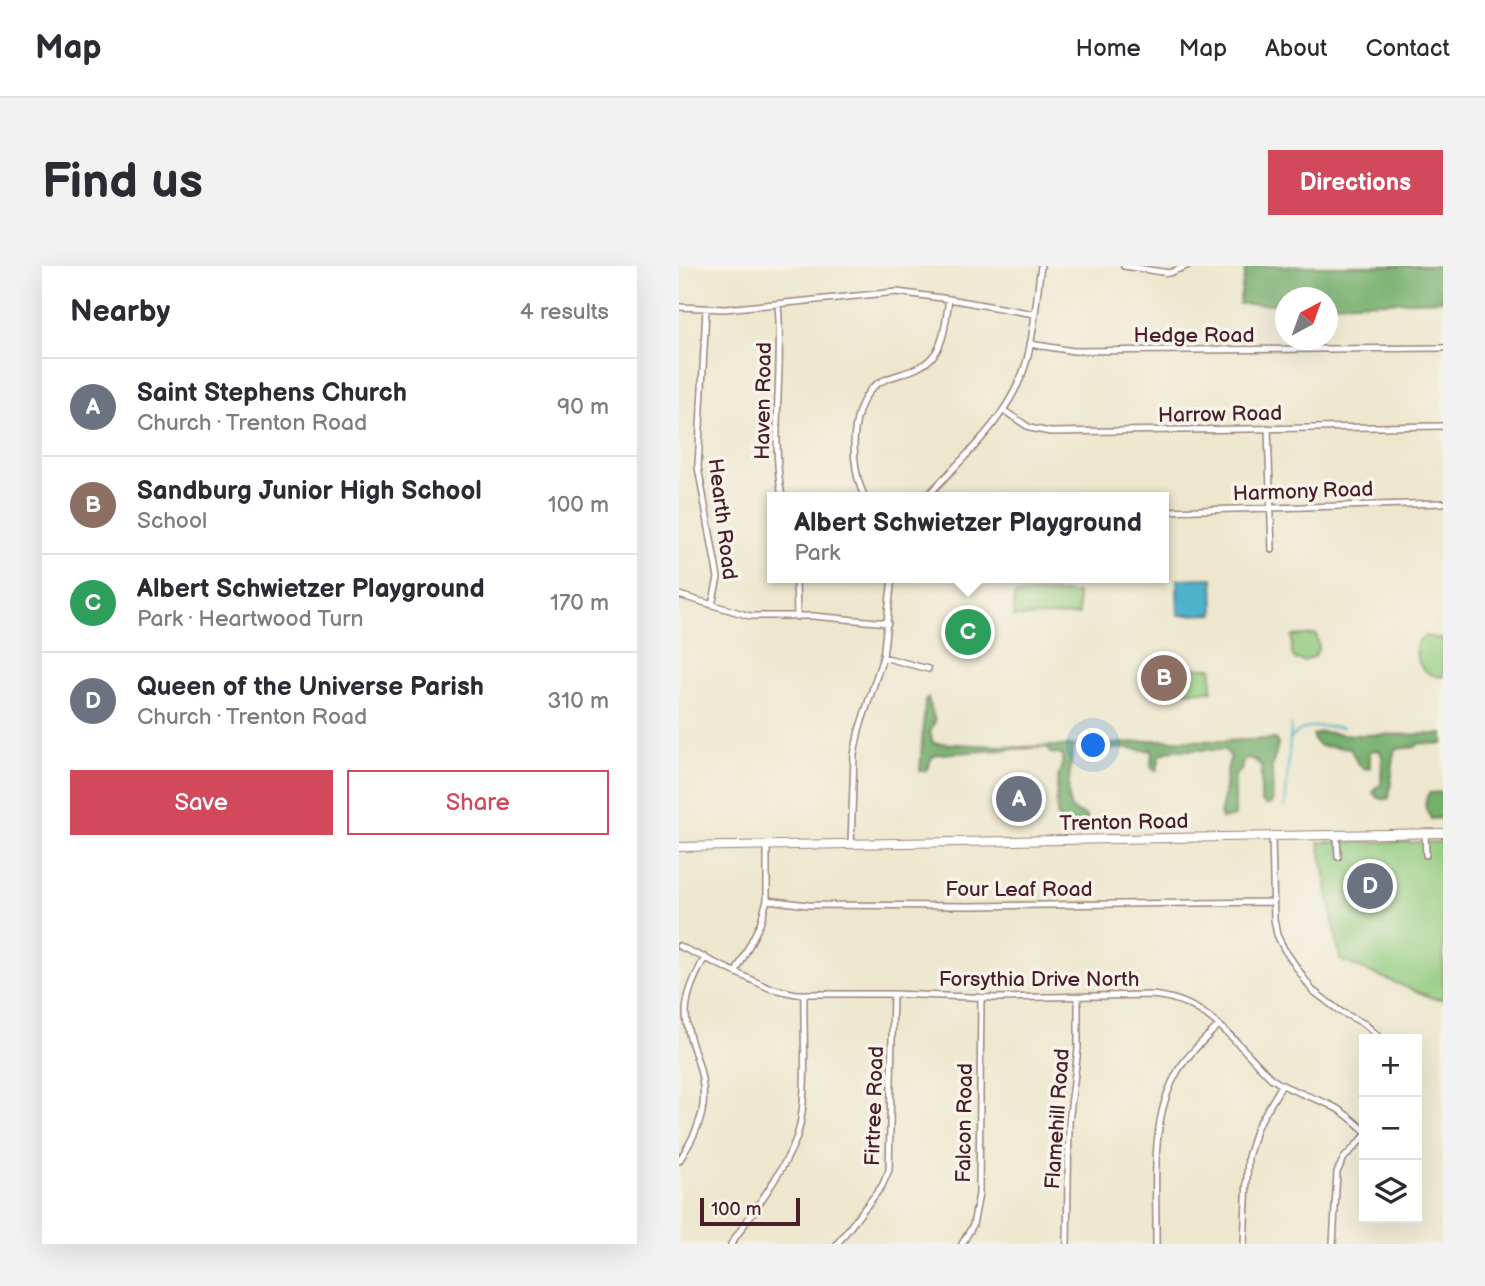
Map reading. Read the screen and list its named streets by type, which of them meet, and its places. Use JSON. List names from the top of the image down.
{
  "streets": {
    "main road": ["Trenton Road"],
    "street": [
      "Hedge Road",
      "Haven Road",
      "Harrow Road",
      "Harmony Road",
      "Hearth Road",
      "Four Leaf Road",
      "Forsythia Drive North",
      "Firtree Road",
      "Flamehill Road",
      "Falcon Road"
    ]
  },
  "crossings": [
    ["Forsythia Drive North", "Firtree Road"],
    ["Forsythia Drive North", "Flamehill Road"],
    ["Forsythia Drive North", "Falcon Road"]
  ],
  "scale_bar": "100 m",
  "north": "top right",
  "page": {
    "header": "Map",
    "nav": [
      "Home",
      "Map",
      "About",
      "Contact"
    ],
    "buttons": [
      "Directions",
      ["Save", "Share"]
    ],
    "title": "Find us",
    "heading": ["Nearby", "4 results"],
    "list": [
      {
        "mark": "A",
        "name": "Saint Stephens Church",
        "note": "Church · Trenton Road",
        "value": "90 m"
      },
      {
        "mark": "B",
        "name": "Sandburg Junior High School",
        "note": "School",
        "value": "100 m"
      },
      {
        "mark": "C",
        "name": "Albert Schwietzer Playground",
        "note": "Park · Heartwood Turn",
        "value": "170 m"
      },
      {
        "mark": "D",
        "name": "Queen of the Universe Parish",
        "note": "Church · Trenton Road",
        "value": "310 m"
      }
    ],
    "popup": ["Albert Schwietzer Playground", "Park"],
    "pins": [
      "C",
      "B",
      "A",
      "D"
    ],
    "map_buttons": ["+", "−"],
    "scale": "100 m"
  }
}
